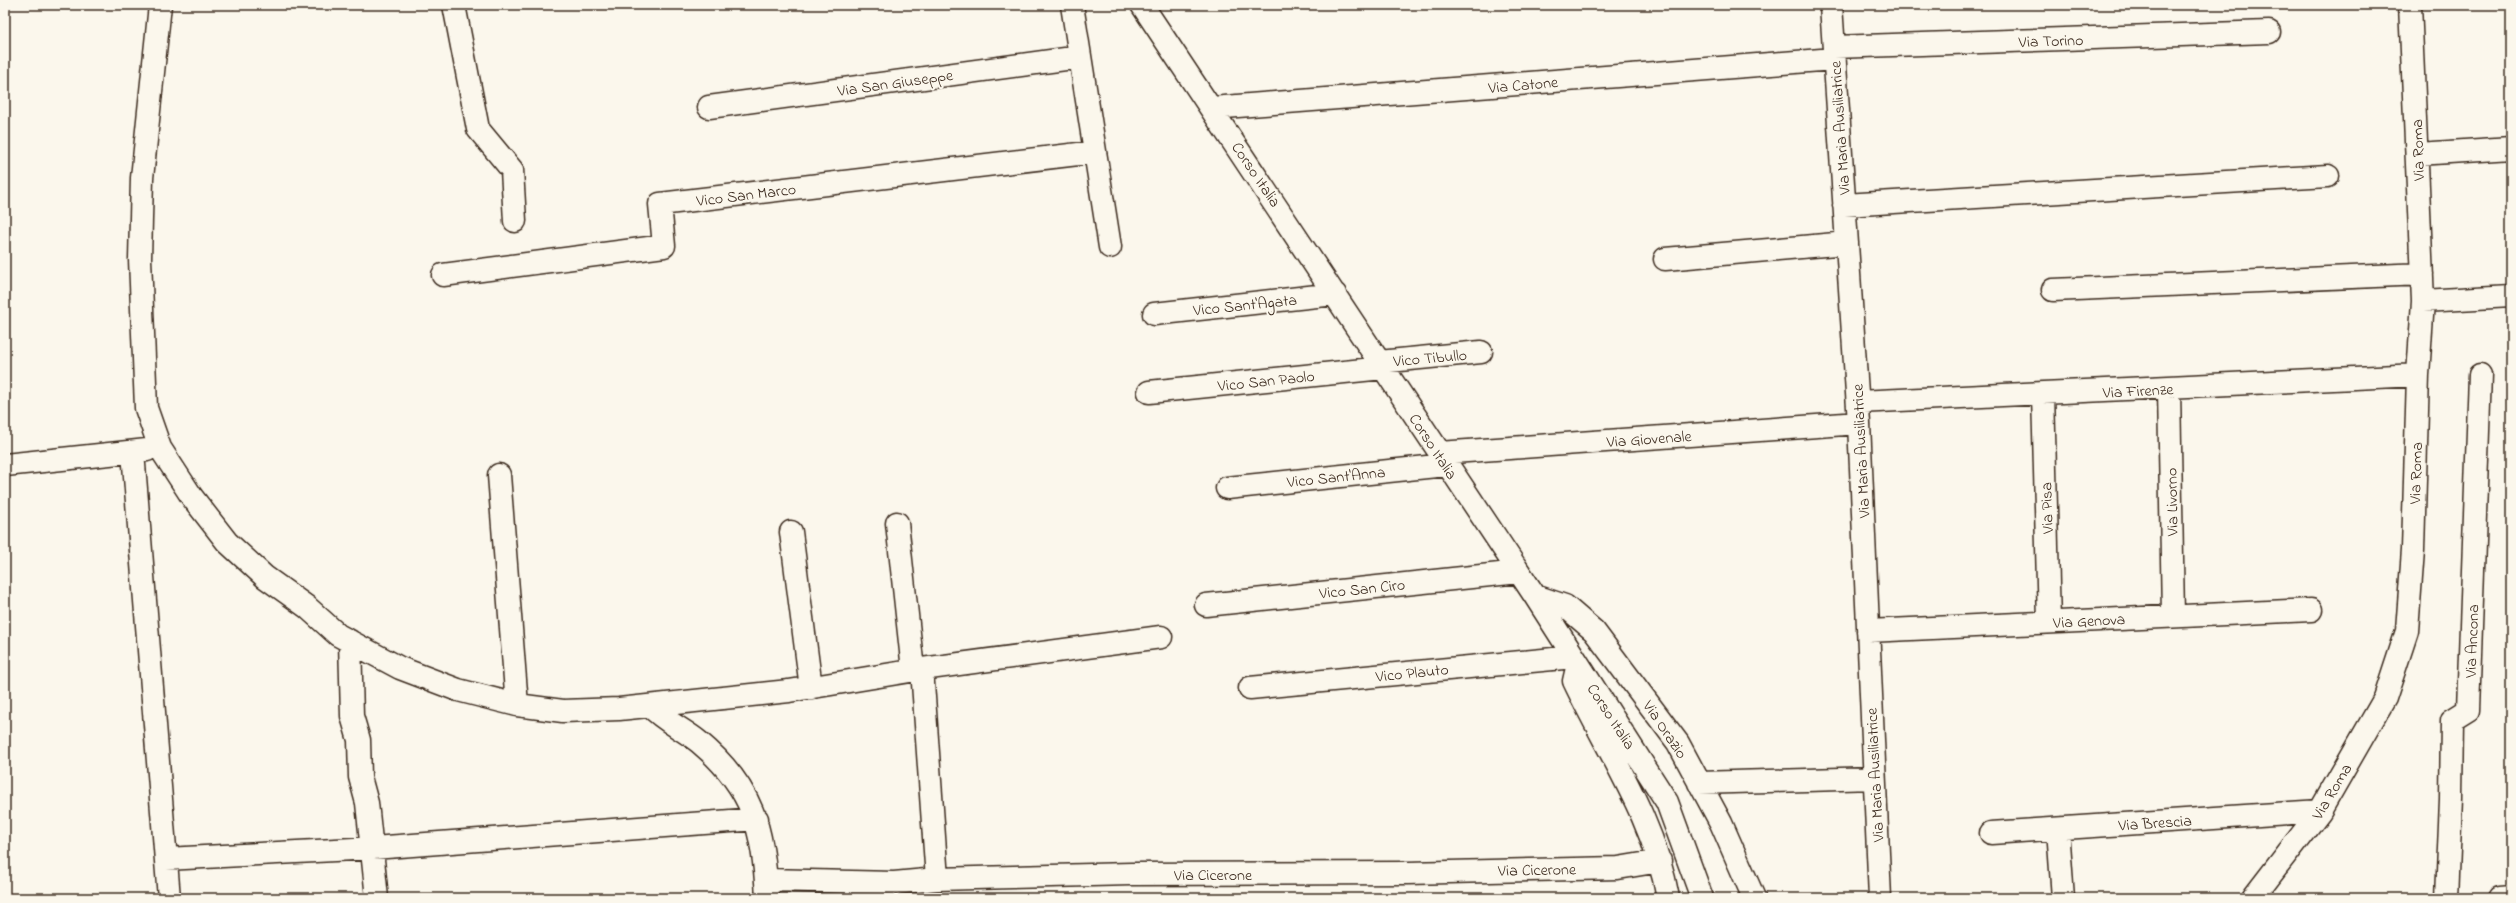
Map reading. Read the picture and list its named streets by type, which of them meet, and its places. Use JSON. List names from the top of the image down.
{
  "streets": {
    "street": [
      "Via Torino",
      "Via San Giuseppe",
      "Via Catone",
      "Via Maria Ausiliatrice",
      "Via Roma",
      "Corso Italia",
      "Vico San Marco",
      "Vico Sant'Agata",
      "Vico Tibullo",
      "Vico San Paolo",
      "Via Firenze",
      "Via Giovenale",
      "Vico Sant'Anna",
      "Via Livorno",
      "Via Pisa",
      "Vico San Ciro",
      "Via Genova",
      "Via Ancona",
      "Vico Plauto",
      "Via Orazio",
      "Via Brescia",
      "Via Cicerone"
    ]
  },
  "crossings": [
    ["Via Torino", "Via Catone"],
    ["Via Torino", "Via Maria Ausiliatrice"],
    ["Via Catone", "Via Maria Ausiliatrice"],
    ["Via Catone", "Corso Italia"],
    ["Via Maria Ausiliatrice", "Via Firenze"],
    ["Via Maria Ausiliatrice", "Via Giovenale"],
    ["Via Maria Ausiliatrice", "Via Genova"],
    ["Via Roma", "Via Firenze"],
    ["Via Roma", "Via Brescia"],
    ["Corso Italia", "Vico Sant'Agata"],
    ["Corso Italia", "Vico Tibullo"],
    ["Corso Italia", "Vico San Paolo"],
    ["Corso Italia", "Via Giovenale"],
    ["Corso Italia", "Vico Sant'Anna"],
    ["Corso Italia", "Vico San Ciro"],
    ["Corso Italia", "Vico Plauto"],
    ["Corso Italia", "Via Orazio"],
    ["Vico Tibullo", "Vico San Paolo"],
    ["Via Firenze", "Via Giovenale"],
    ["Via Firenze", "Via Livorno"],
    ["Via Firenze", "Via Pisa"],
    ["Via Giovenale", "Vico Sant'Anna"],
    ["Via Livorno", "Via Genova"],
    ["Via Pisa", "Via Genova"]
  ]
}
